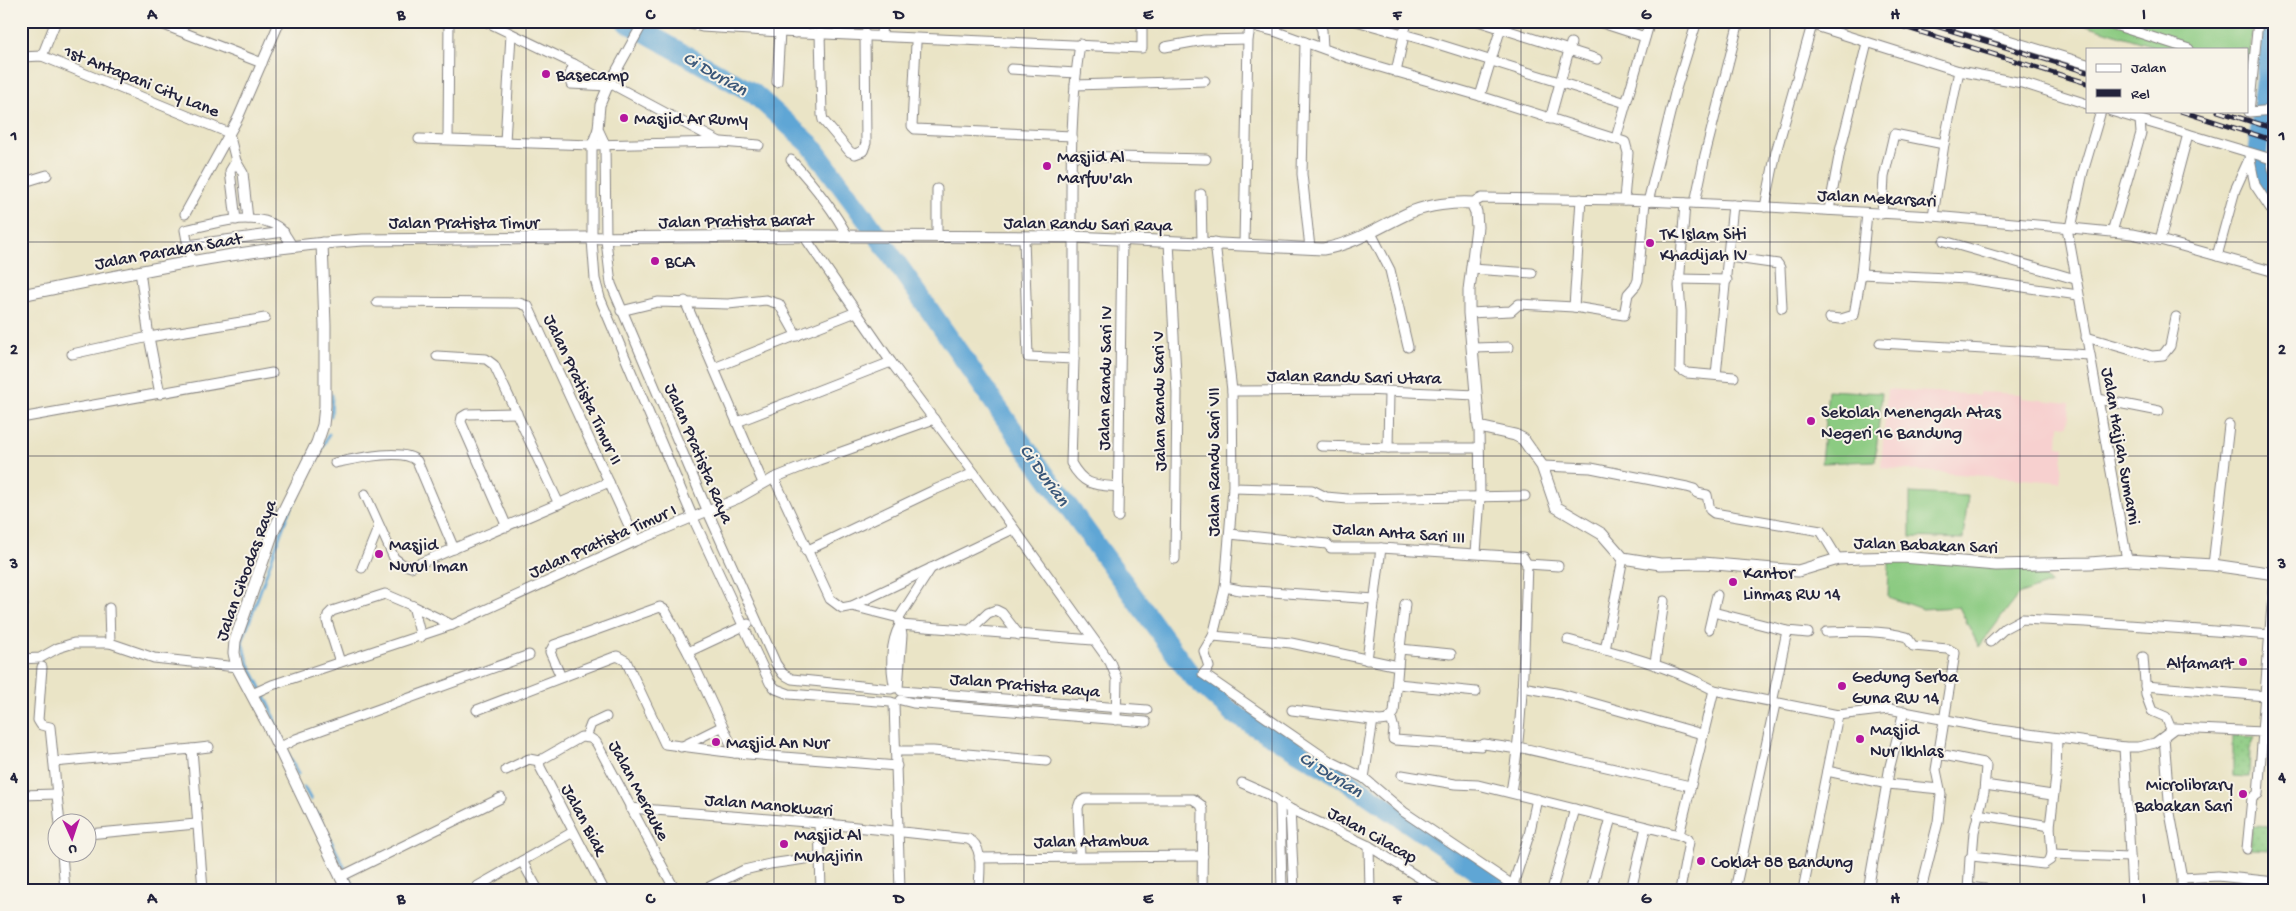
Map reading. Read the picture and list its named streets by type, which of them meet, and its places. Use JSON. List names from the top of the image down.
{
  "streets": {
    "street": [
      "1st Antapani City Lane",
      "Jalan Mekarsari",
      "Jalan Pratista Barat",
      "Jalan Pratista Timur",
      "Jalan Randu Sari Raya",
      "Jalan Parakan Saat",
      "Jalan Randu Sari Utara",
      "Jalan Randu Sari IV",
      "Jalan Pratista Timur II",
      "Jalan Randu Sari V",
      "Jalan Hajjah Sumarni",
      "Jalan Pratista Raya",
      "Jalan Randu Sari VII",
      "Jalan Anta Sari III",
      "Jalan Pratista Timur I",
      "Jalan Babakan Sari",
      "Jalan Cibodas Raya",
      "Jalan Merauke",
      "Jalan Manokwari",
      "Jalan Biak",
      "Jalan Cilacap",
      "Jalan Atambua"
    ]
  },
  "crossings": [
    ["Jalan Mekarsari", "Jalan Randu Sari Raya"],
    ["Jalan Mekarsari", "Jalan Hajjah Sumarni"],
    ["Jalan Pratista Barat", "Jalan Pratista Timur"],
    ["Jalan Pratista Barat", "Jalan Randu Sari Raya"],
    ["Jalan Pratista Barat", "Jalan Pratista Raya"],
    ["Jalan Pratista Timur", "Jalan Parakan Saat"],
    ["Jalan Pratista Timur", "Jalan Pratista Raya"],
    ["Jalan Pratista Timur", "Jalan Cibodas Raya"],
    ["Jalan Randu Sari Raya", "Jalan Randu Sari IV"],
    ["Jalan Randu Sari Raya", "Jalan Randu Sari V"],
    ["Jalan Randu Sari Raya", "Jalan Randu Sari VII"],
    ["Jalan Parakan Saat", "Jalan Cibodas Raya"],
    ["Jalan Randu Sari Utara", "Jalan Randu Sari VII"],
    ["Jalan Pratista Timur II", "Jalan Pratista Timur I"],
    ["Jalan Hajjah Sumarni", "Jalan Babakan Sari"],
    ["Jalan Pratista Raya", "Jalan Pratista Timur I"],
    ["Jalan Randu Sari VII", "Jalan Anta Sari III"],
    ["Jalan Pratista Timur I", "Jalan Cibodas Raya"],
    ["Jalan Merauke", "Jalan Manokwari"],
    ["Jalan Merauke", "Jalan Biak"],
    ["Jalan Manokwari", "Jalan Atambua"]
  ],
  "water": ["Ci Durian"],
  "places": [
    "Basecamp",
    "Masjid Ar Rumy",
    "Masjid Al Marfuu'ah",
    "TK Islam Siti Khadijah IV",
    "BCA",
    "Sekolah Menengah Atas Negeri 16 Bandung",
    "Masjid Nurul Iman",
    "Kantor Linmas RW 14",
    "Alfamart",
    "Gedung Serba Guna RW 14",
    "Masjid Nur Ikhlas",
    "Masjid An Nur",
    "Microlibrary Babakan Sari",
    "Masjid Al Muhajirin",
    "Coklat 88 Bandung"
  ],
  "legend": ["Jalan", "Rel"],
  "north": "bottom",
  "grid": {
    "columns": [
      "A",
      "B",
      "C",
      "D",
      "E",
      "F",
      "G",
      "H",
      "I"
    ],
    "rows": [
      "1",
      "2",
      "3",
      "4"
    ]
  }
}
